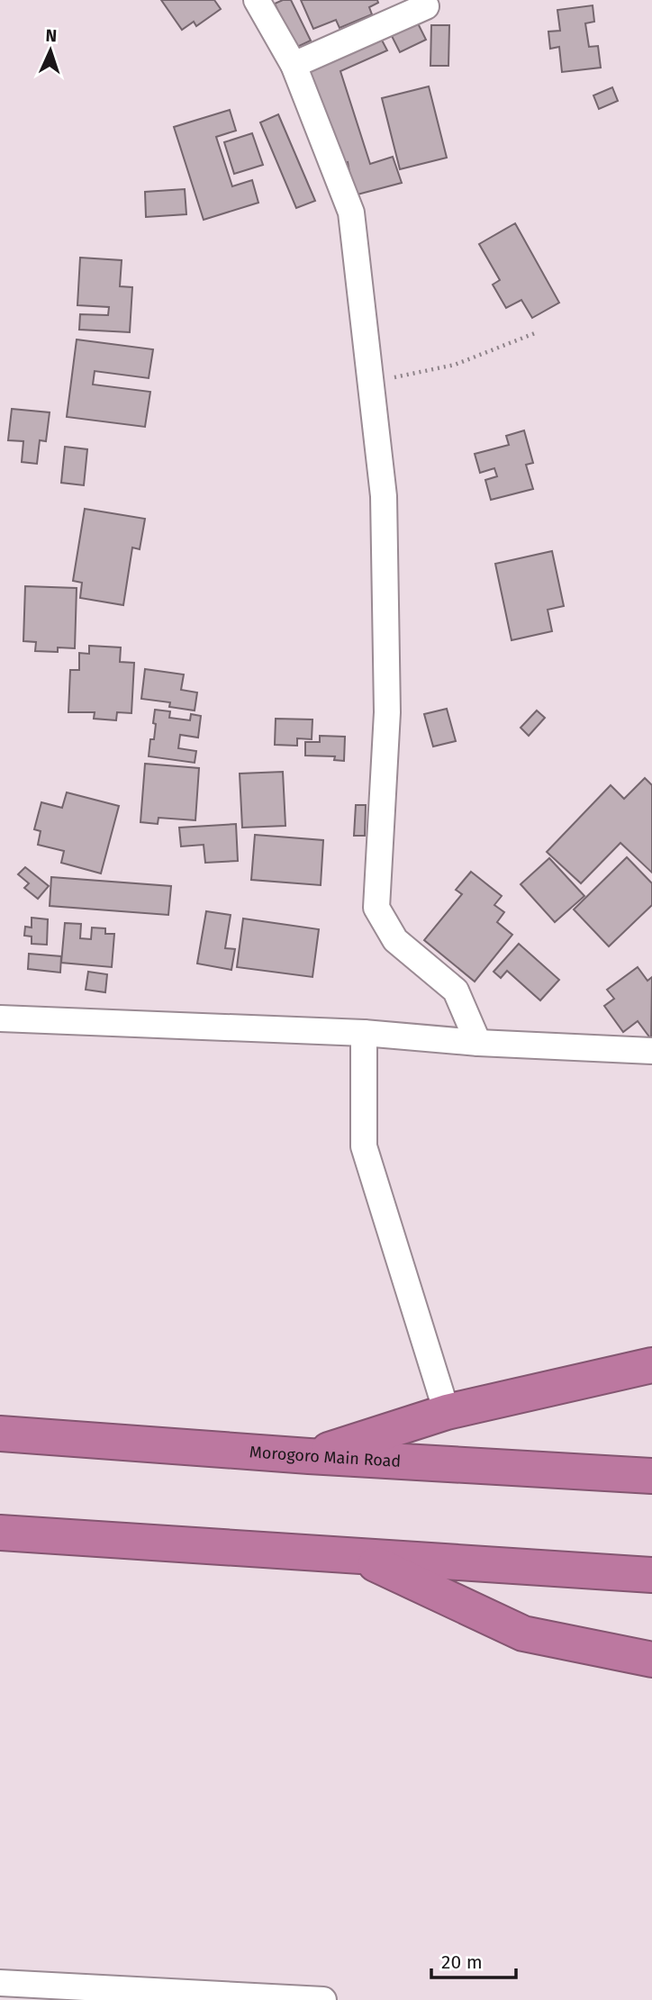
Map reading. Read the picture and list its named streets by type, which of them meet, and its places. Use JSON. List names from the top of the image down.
{
  "streets": {
    "highway": ["Morogoro Main Road"]
  },
  "scale_bar": "20 m",
  "north": "top"
}
